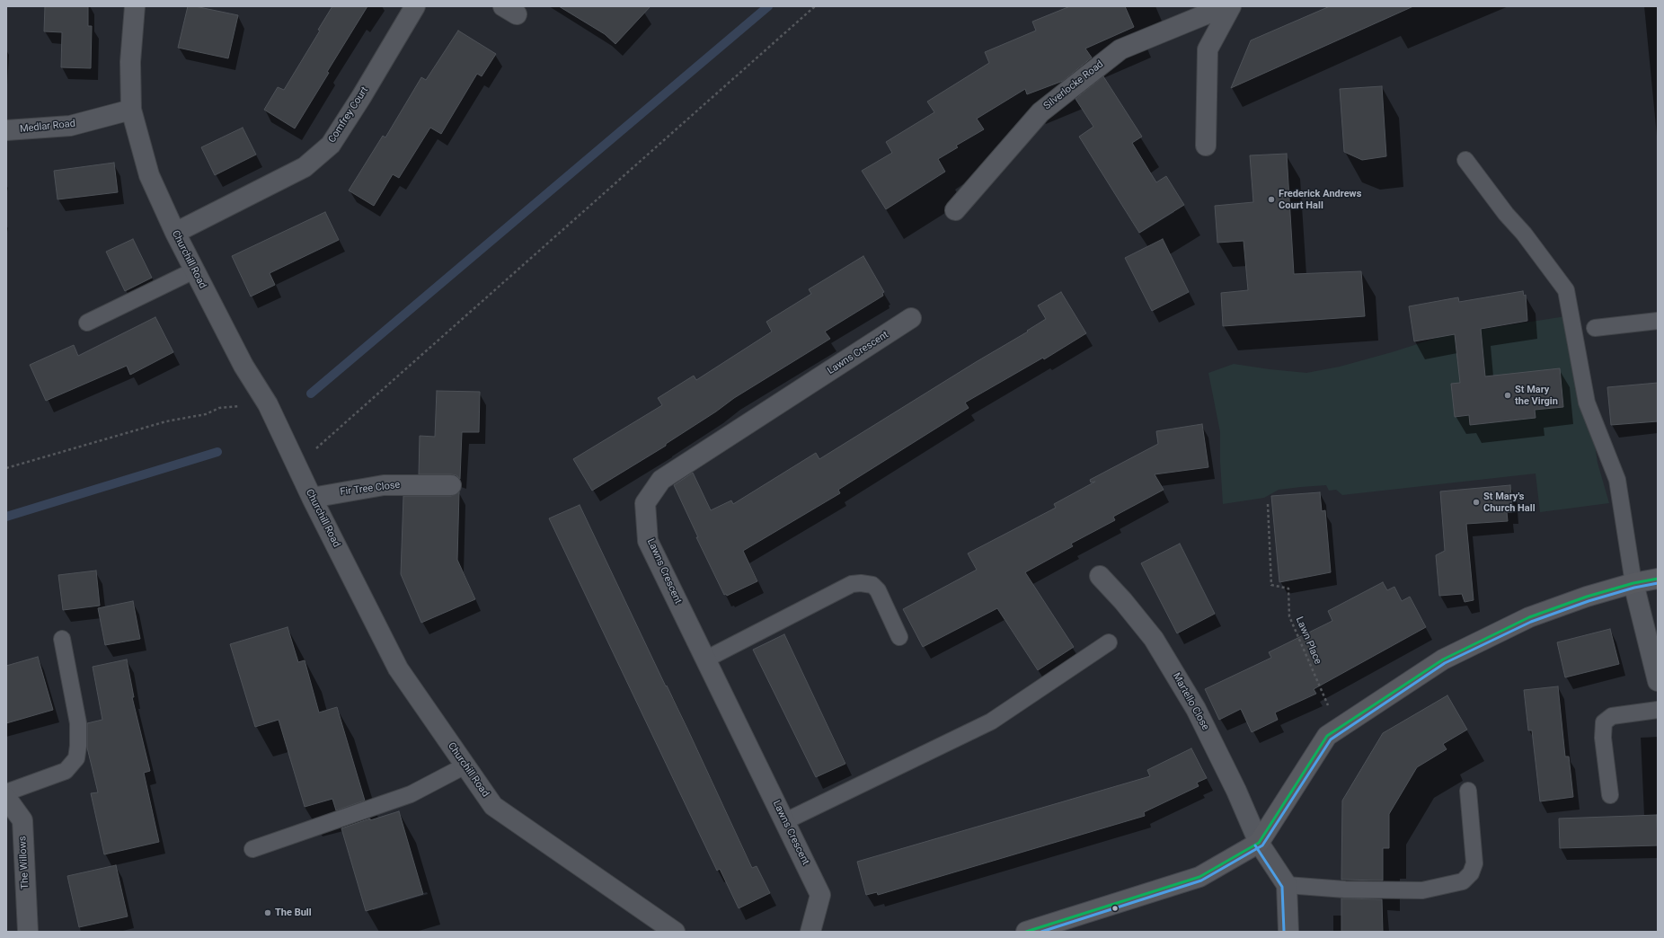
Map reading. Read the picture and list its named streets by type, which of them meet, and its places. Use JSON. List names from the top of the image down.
{
  "streets": {
    "street": [
      "Silverlocke Road",
      "Comfrey Court",
      "Medlar Road",
      "Churchill Road",
      "Lawns Crescent",
      "Fir Tree Close",
      "Martello Close",
      "The Willows"
    ],
    "path": ["Lawn Place"]
  },
  "crossings": [
    ["Comfrey Court", "Churchill Road"],
    ["Medlar Road", "Churchill Road"],
    ["Churchill Road", "Fir Tree Close"]
  ],
  "places": [
    "Frederick Andrews Court Hall",
    "St Mary the Virgin",
    "St Mary's Church Hall",
    "The Bull"
  ]
}
